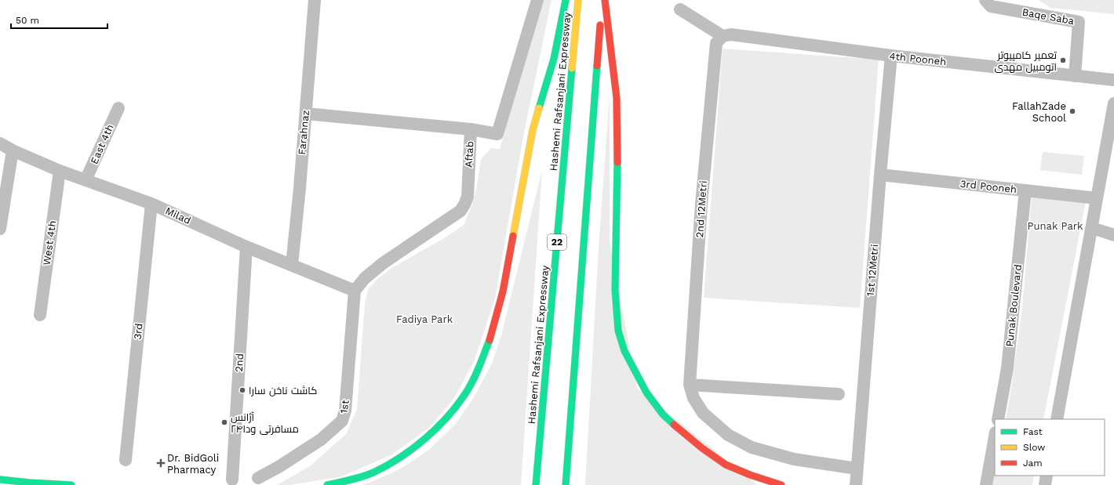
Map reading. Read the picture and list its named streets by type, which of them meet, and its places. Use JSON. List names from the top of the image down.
{
  "streets": {
    "highway": ["Hashemi Rafsanjani Expressway", "22"],
    "street": [
      "Baqe Saba",
      "4th Pooneh",
      "Farahnaz",
      "East 4th",
      "Aftab",
      "3rd Pooneh",
      "2nd 12Metri",
      "Milad",
      "West 4th",
      "1st 12Metri",
      "Punak Boulevard",
      "3rd",
      "2nd",
      "1st"
    ]
  },
  "crossings": [
    ["Baqe Saba", "4th Pooneh"],
    ["4th Pooneh", "2nd 12Metri"],
    ["4th Pooneh", "1st 12Metri"],
    ["Farahnaz", "Aftab"],
    ["Farahnaz", "Milad"],
    ["East 4th", "Milad"],
    ["Aftab", "Milad"],
    ["Aftab", "1st"],
    ["3rd Pooneh", "1st 12Metri"],
    ["3rd Pooneh", "Punak Boulevard"],
    ["Milad", "West 4th"],
    ["Milad", "3rd"],
    ["Milad", "2nd"],
    ["Milad", "1st"]
  ],
  "parks": ["Punak Park", "Fadiya Park"],
  "places": {
    "other": [
      "تعمیر کامپیوتر اتومبیل مهدی",
      "FallahZade School",
      "کاشت ناخن سارا",
      "آژانس مسافرتی ودا۲۴"
    ],
    "health": ["Dr. BidGoli Pharmacy"]
  },
  "legend": ["Fast", "Slow", "Jam"],
  "scale_bar": "50 m"
}
